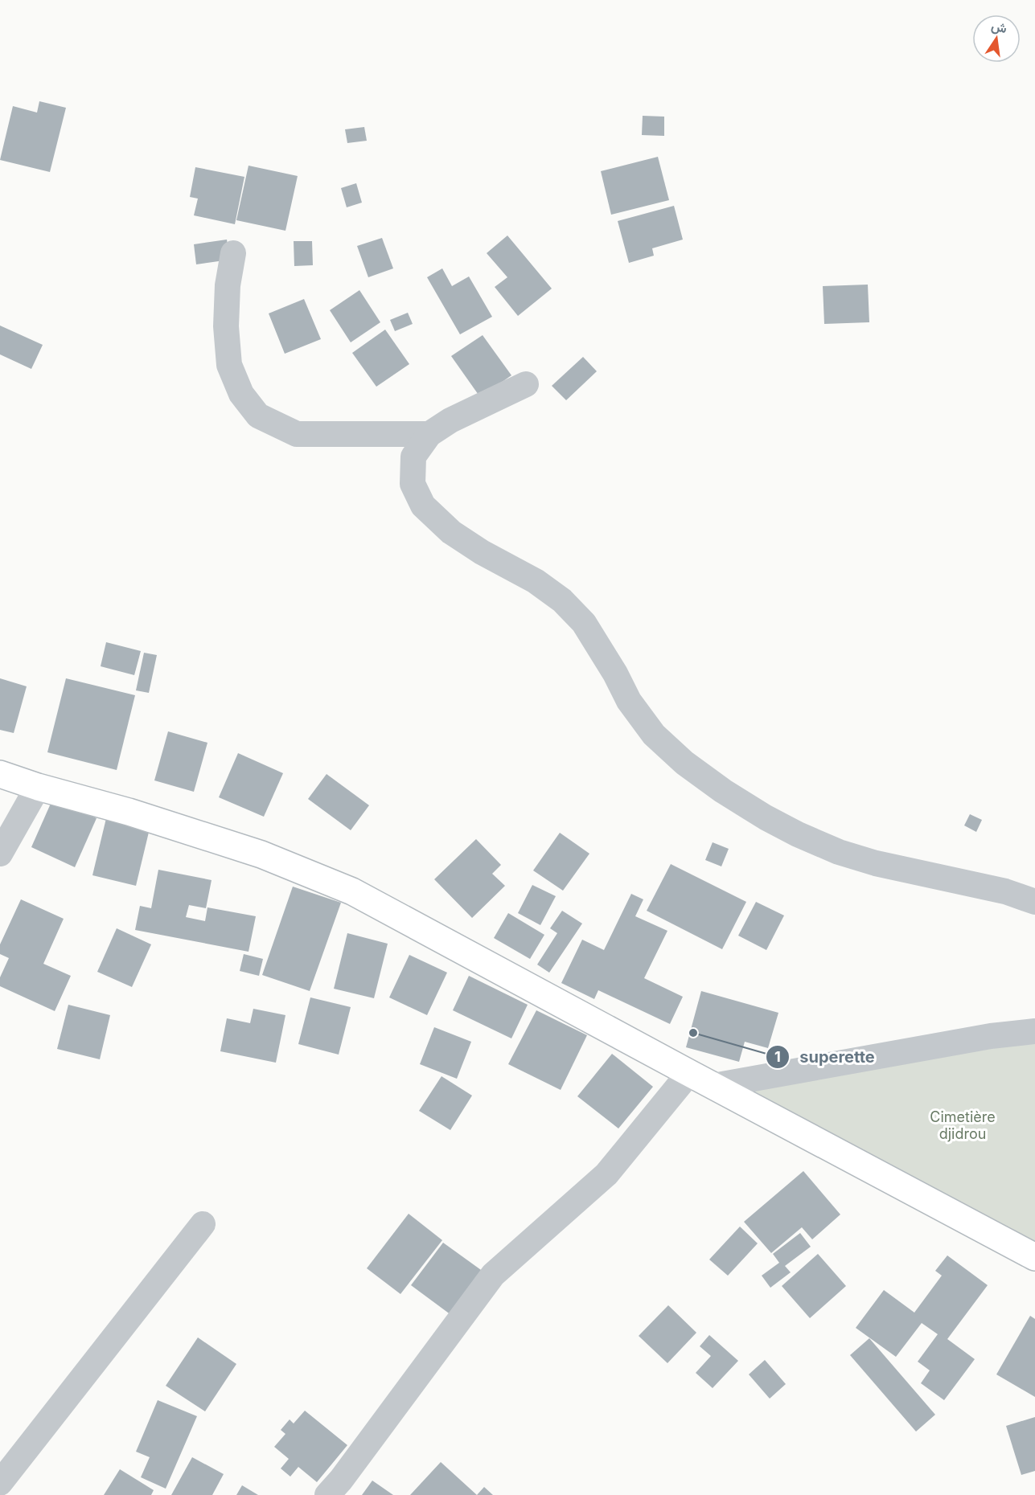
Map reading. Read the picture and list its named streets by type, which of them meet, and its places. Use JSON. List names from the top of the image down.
{
  "parks": ["Cimetière djidrou"],
  "places": ["superette"],
  "north": "top"
}
